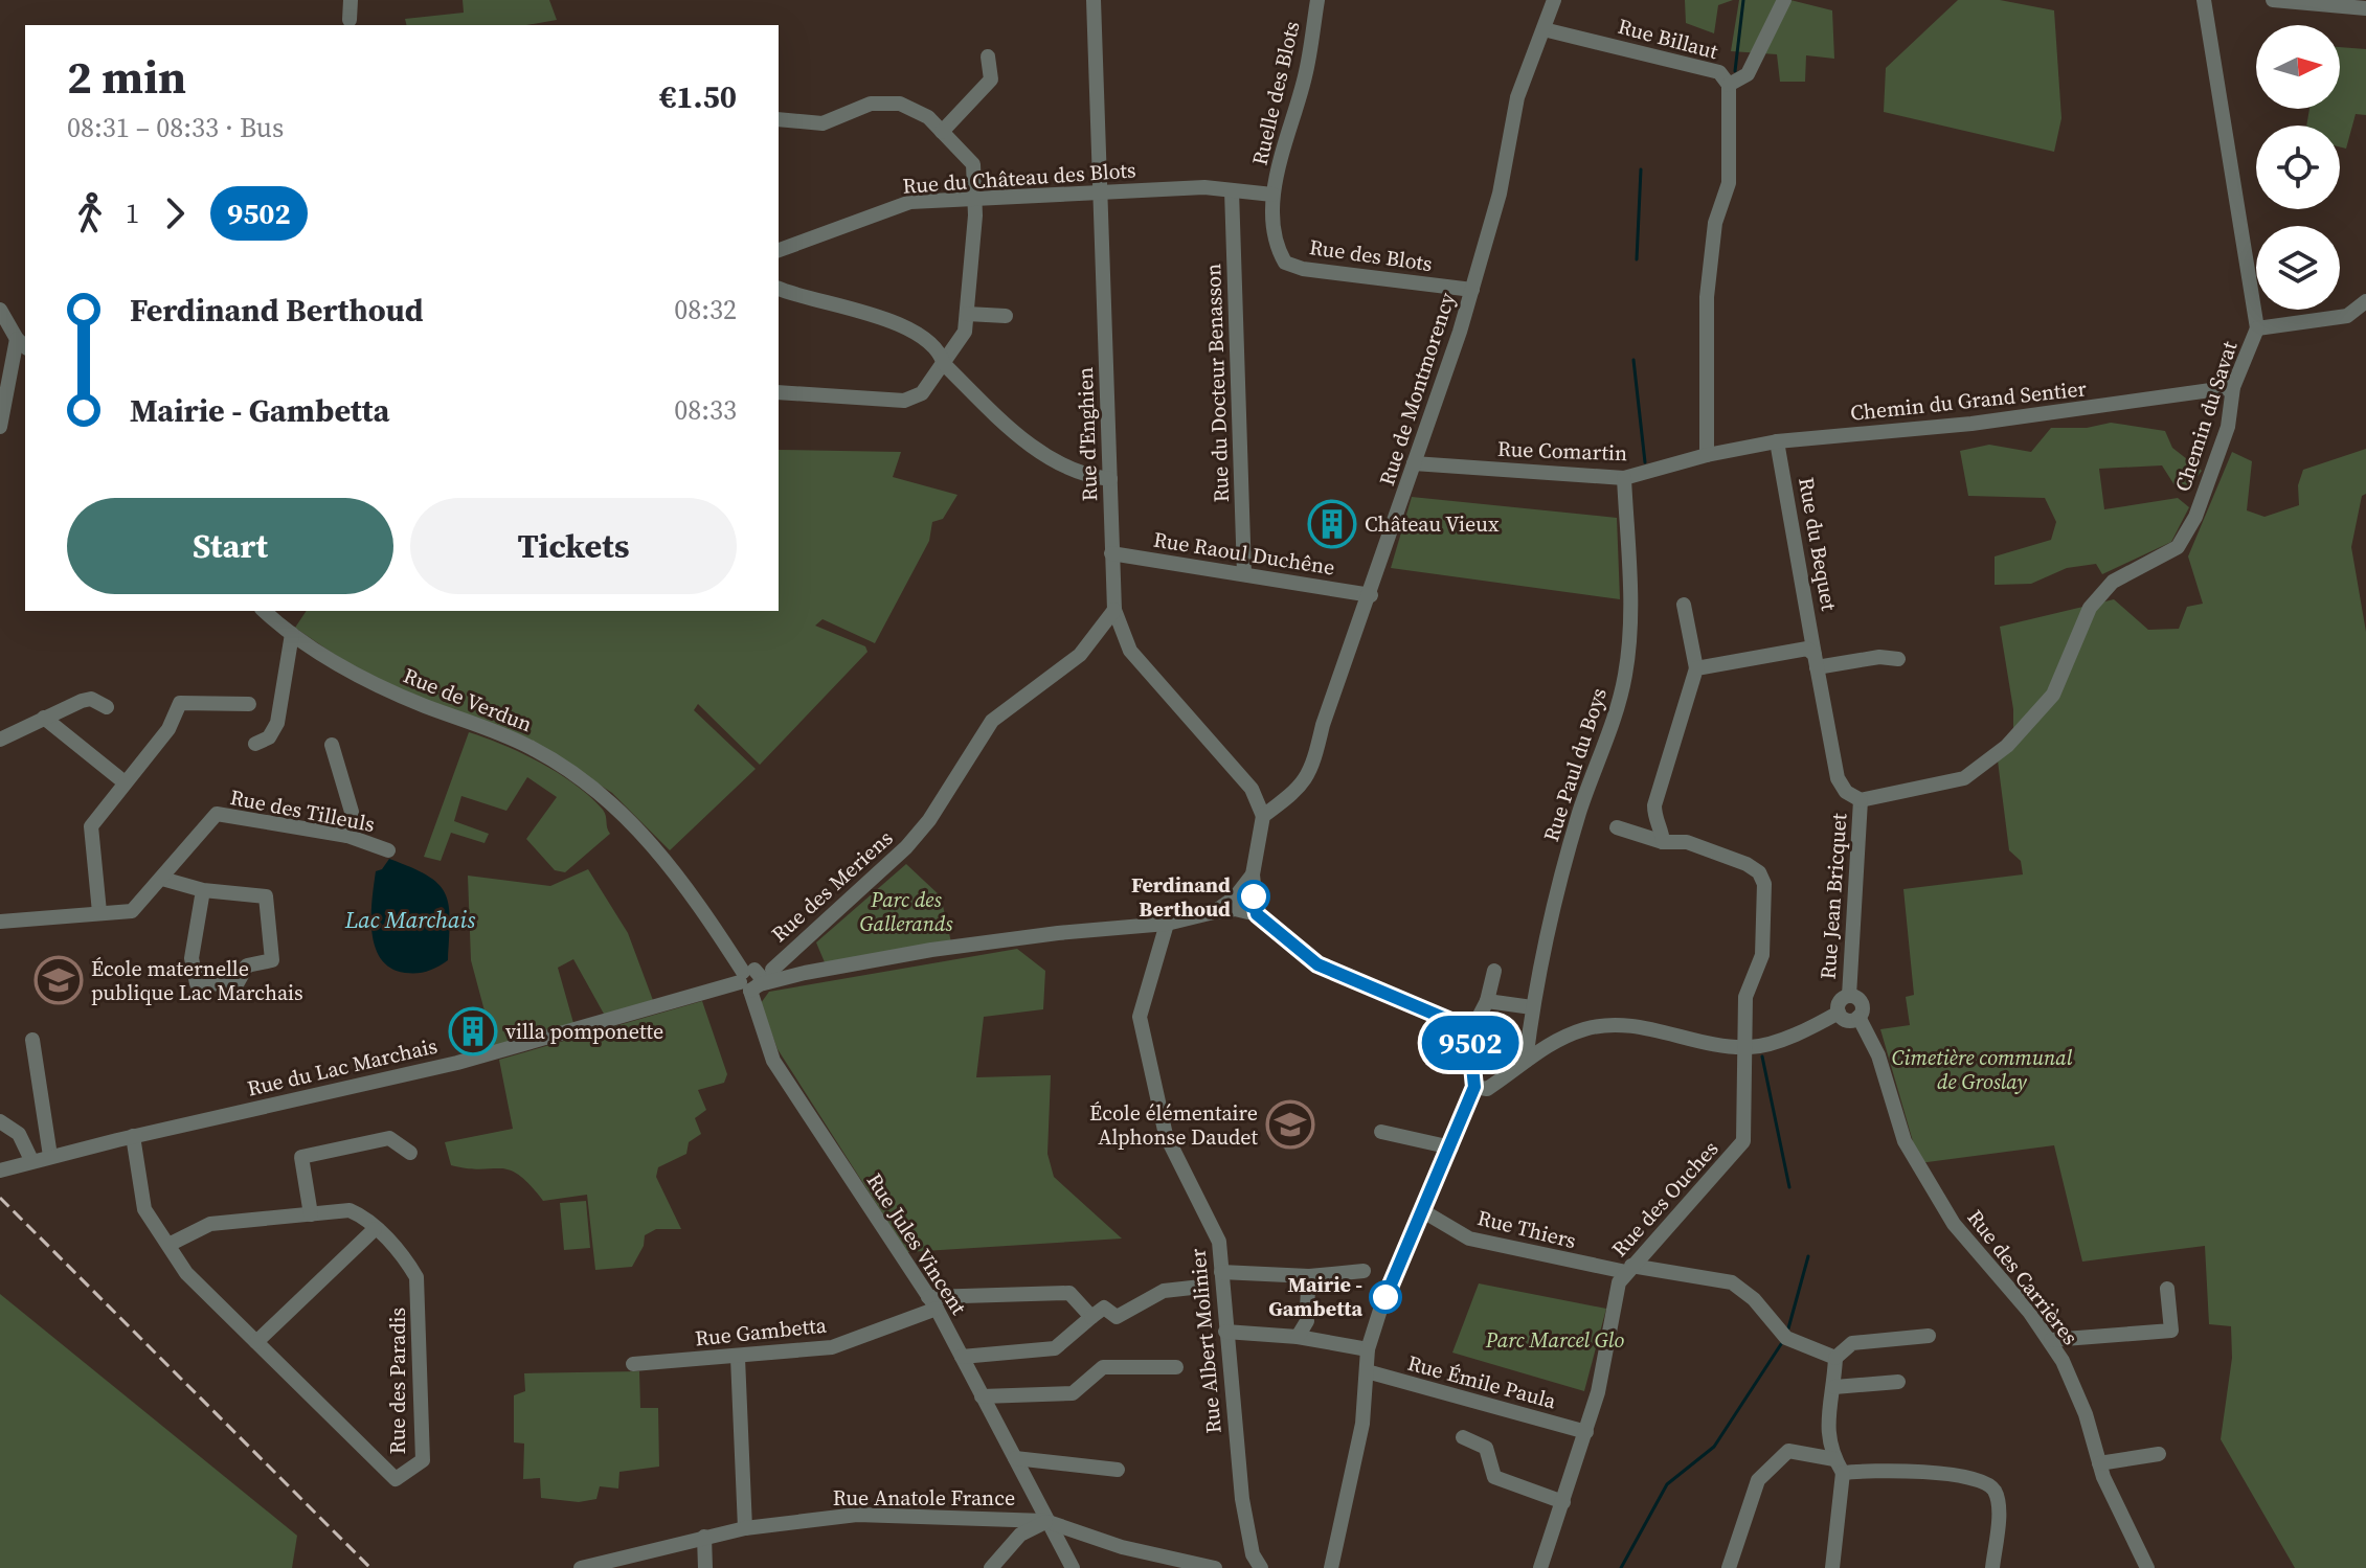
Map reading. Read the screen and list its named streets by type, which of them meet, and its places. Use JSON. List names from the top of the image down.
{
  "streets": {
    "street": [
      "Rue Billaut",
      "Ruelle des Blots",
      "Rue du Château des Blots",
      "Rue des Blots",
      "Rue du Docteur Benasson",
      "Rue de Montmorency",
      "Chemin du Grand Sentier",
      "Chemin du Savat",
      "Rue d'Enghien",
      "Rue Comartin",
      "Rue du Bequet",
      "Rue Raoul Duchêne",
      "Rue de Verdun",
      "Rue Paul du Boys",
      "Rue des Tilleuls",
      "Rue des Meriens",
      "Rue Jean Bricquet",
      "Rue du Lac Marchais",
      "Rue des Ouches",
      "Rue Thiers",
      "Rue Jules Vincent",
      "Rue des Carrières",
      "Rue Gambetta",
      "Rue Albert Molinier",
      "Rue des Paradis",
      "Rue Émile Paula",
      "Rue Anatole France"
    ]
  },
  "crossings": [
    ["Rue Billaut", "Rue de Montmorency"],
    ["Ruelle des Blots", "Rue du Château des Blots"],
    ["Ruelle des Blots", "Rue des Blots"],
    ["Rue du Château des Blots", "Rue des Blots"],
    ["Rue du Château des Blots", "Rue du Docteur Benasson"],
    ["Rue du Château des Blots", "Rue d'Enghien"],
    ["Rue des Blots", "Rue de Montmorency"],
    ["Rue du Docteur Benasson", "Rue Raoul Duchêne"],
    ["Rue de Montmorency", "Rue d'Enghien"],
    ["Rue de Montmorency", "Rue Comartin"],
    ["Rue de Montmorency", "Rue Raoul Duchêne"],
    ["Chemin du Grand Sentier", "Chemin du Savat"],
    ["Chemin du Grand Sentier", "Rue Comartin"],
    ["Chemin du Grand Sentier", "Rue du Bequet"],
    ["Chemin du Savat", "Rue du Bequet"],
    ["Chemin du Savat", "Rue Jean Bricquet"],
    ["Rue d'Enghien", "Rue Raoul Duchêne"],
    ["Rue d'Enghien", "Rue des Meriens"],
    ["Rue Comartin", "Rue Paul du Boys"],
    ["Rue du Bequet", "Rue Jean Bricquet"],
    ["Rue de Verdun", "Rue du Lac Marchais"],
    ["Rue de Verdun", "Rue Jules Vincent"],
    ["Rue Jean Bricquet", "Rue des Carrières"],
    ["Rue du Lac Marchais", "Rue Jules Vincent"],
    ["Rue du Lac Marchais", "Rue des Paradis"],
    ["Rue des Ouches", "Rue Thiers"],
    ["Rue des Ouches", "Rue Émile Paula"],
    ["Rue Jules Vincent", "Rue Gambetta"],
    ["Rue Jules Vincent", "Rue Anatole France"]
  ],
  "water": ["Lac Marchais"],
  "parks": ["Parc des Gallerands", "Cimetière communal de Groslay", "Parc Marcel Glo"],
  "places": {
    "building": ["Château Vieux", "villa pomponette"],
    "other": ["Ferdinand Berthoud", "Mairie - Gambetta"],
    "school or university": ["École maternelle publique Lac Marchais", "École élémentaire Alphonse Daudet"]
  },
  "lines": ["bus line 9502"],
  "north": "right",
  "page": {
    "on_map": "9502",
    "heading": ["2 min", "08:31 – 08:33 · Bus", "€1.50"],
    "legs": ["1", "9502"],
    "list": [
      {
        "name": "Ferdinand Berthoud",
        "value": "08:32"
      },
      {
        "name": "Mairie - Gambetta",
        "value": "08:33"
      }
    ],
    "buttons": ["Start", "Tickets"]
  }
}
